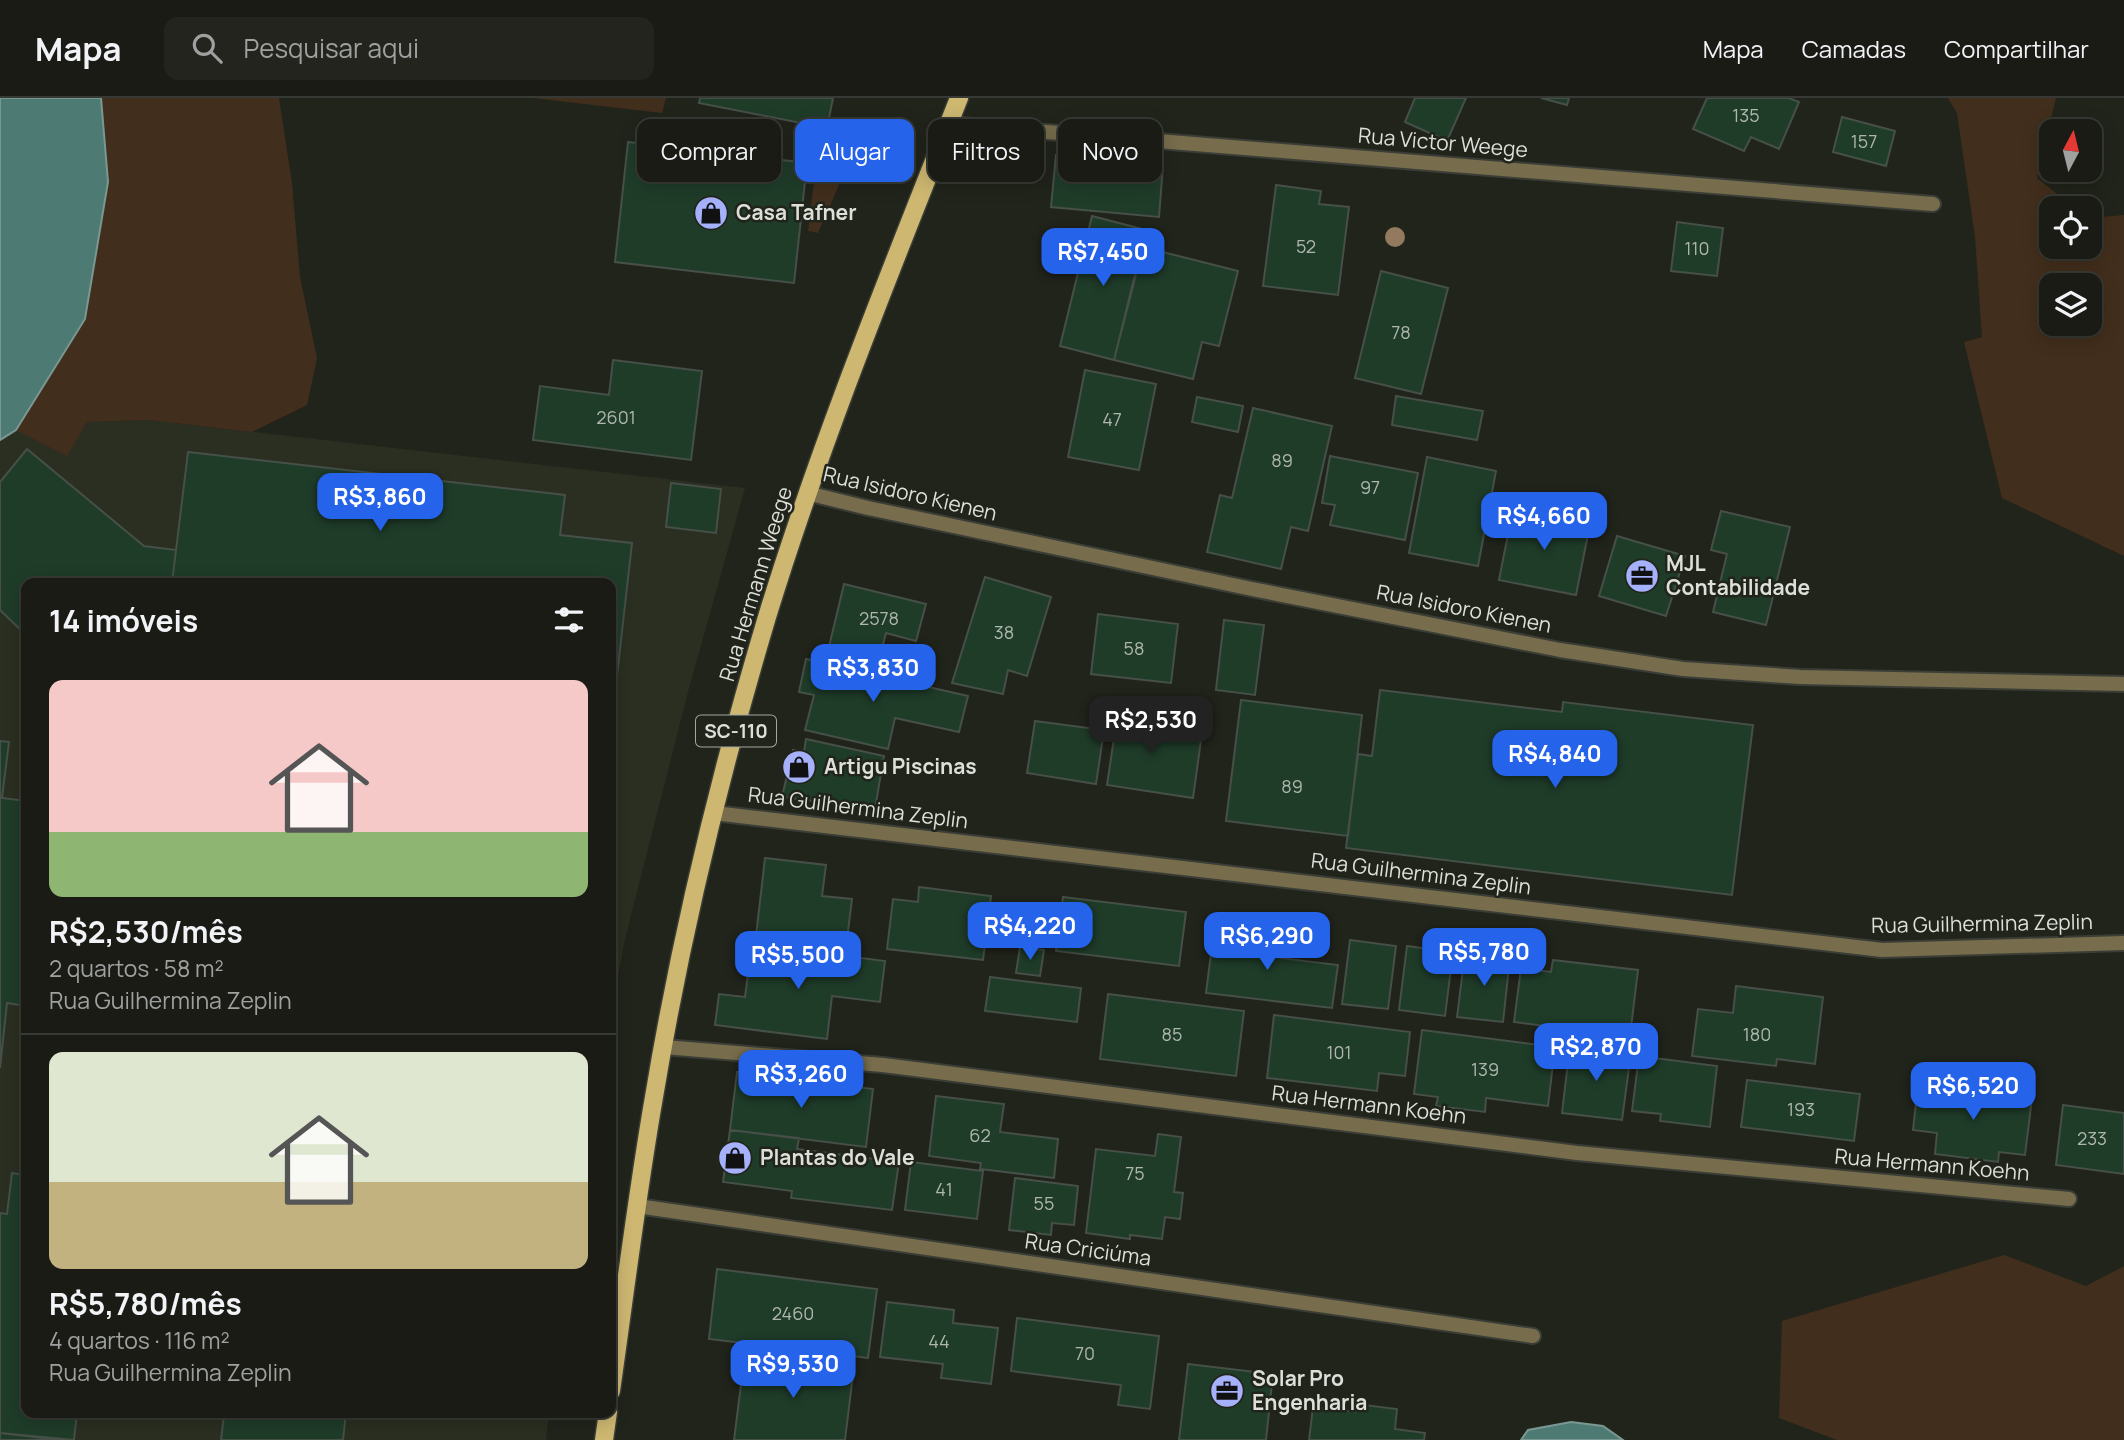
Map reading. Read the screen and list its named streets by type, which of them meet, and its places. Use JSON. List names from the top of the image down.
{
  "streets": {
    "main road": ["Rua Hermann Weege", "SC-110"],
    "street": [
      "Rua Victor Weege",
      "Rua Isidoro Kienen",
      "Rua Guilhermina Zeplin",
      "Rua Hermann Koehn",
      "Rua Criciúma"
    ]
  },
  "crossings": [
    ["Rua Isidoro Kienen", "Rua Hermann Weege"],
    ["Rua Hermann Weege", "Rua Guilhermina Zeplin"],
    ["Rua Hermann Weege", "Rua Hermann Koehn"],
    ["Rua Hermann Weege", "Rua Criciúma"]
  ],
  "places": {
    "shop": ["Casa Tafner", "Artigu Piscinas", "Plantas do Vale"],
    "office": ["MJL Contabilidade", "Solar Pro Engenharia"]
  },
  "house_numbers": [
    "135",
    "157",
    "52",
    "110",
    "78",
    "2601",
    "47",
    "89",
    "97",
    "2578",
    "38",
    "58",
    "89",
    "85",
    "180",
    "101",
    "139",
    "193",
    "62",
    "233",
    "75",
    "41",
    "55",
    "2460",
    "44",
    "70"
  ],
  "north": "top",
  "page": {
    "header": "Mapa",
    "search": "Pesquisar aqui",
    "nav": ["Mapa", "Camadas", "Compartilhar"],
    "chip": [
      "Comprar",
      "Alugar",
      "Filtros",
      "Novo"
    ],
    "price": [
      "R$7,450",
      "R$3,860",
      "R$4,660",
      "R$3,830",
      "R$2,530",
      "R$4,840",
      "R$4,220",
      "R$6,290",
      "R$5,780",
      "R$5,500",
      "R$2,870",
      "R$3,260",
      "R$6,520",
      "R$9,530"
    ],
    "heading": "14 imóveis",
    "list": [
      {
        "name": "R$2,530/mês",
        "note": "2 quartos · 58 m² · Rua Guilhermina Zeplin"
      },
      {
        "name": "R$5,780/mês",
        "note": "4 quartos · 116 m² · Rua Guilhermina Zeplin"
      }
    ]
  }
}
